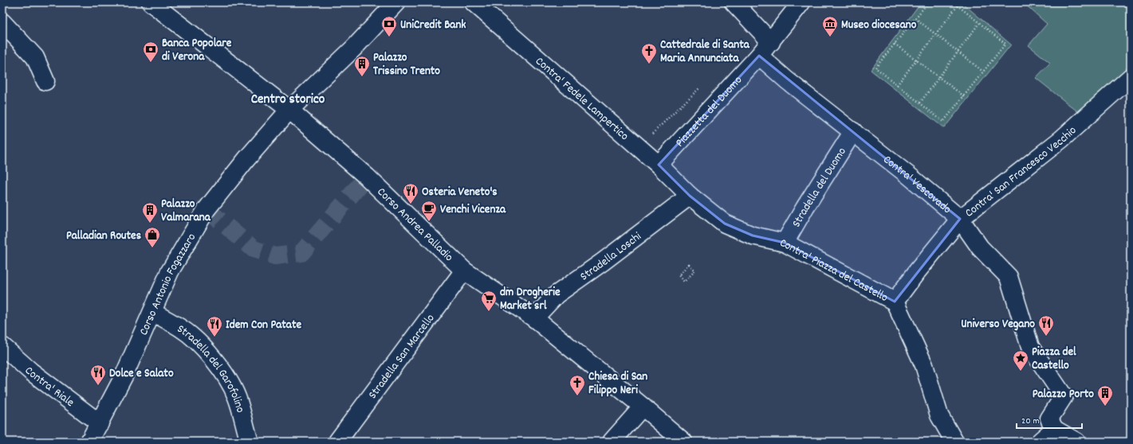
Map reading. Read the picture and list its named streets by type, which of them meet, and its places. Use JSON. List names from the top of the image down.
{
  "streets": {
    "street": [
      "Contra' Fedele Lampertico",
      "Piazzetta del Duomo",
      "Contra' San Francesco Vecchio",
      "Contra' Vescovado",
      "Stradella del Duomo",
      "Corso Andrea Palladio",
      "Stradella Loschi",
      "Contra' Piazza del Castello",
      "Corso Antonio Fogazzaro",
      "Stradella San Marcello",
      "Stradella del Garofolino",
      "Contra' Riale"
    ]
  },
  "crossings": [
    ["Contra' Fedele Lampertico", "Piazzetta del Duomo"],
    ["Contra' Fedele Lampertico", "Stradella Loschi"],
    ["Contra' Fedele Lampertico", "Contra' Piazza del Castello"],
    ["Piazzetta del Duomo", "Contra' Vescovado"],
    ["Contra' San Francesco Vecchio", "Contra' Vescovado"],
    ["Contra' San Francesco Vecchio", "Contra' Piazza del Castello"],
    ["Contra' Vescovado", "Stradella del Duomo"],
    ["Stradella del Duomo", "Contra' Piazza del Castello"],
    ["Corso Andrea Palladio", "Stradella Loschi"],
    ["Corso Andrea Palladio", "Corso Antonio Fogazzaro"],
    ["Corso Andrea Palladio", "Stradella San Marcello"],
    ["Stradella Loschi", "Contra' Piazza del Castello"],
    ["Corso Antonio Fogazzaro", "Stradella del Garofolino"],
    ["Corso Antonio Fogazzaro", "Contra' Riale"]
  ],
  "districts": ["Centro storico"],
  "places": {
    "bank": ["UniCredit Bank", "Banca Popolare di Verona"],
    "museum": ["Museo diocesano"],
    "church": ["Cattedrale di Santa Maria Annunciata", "Chiesa di San Filippo Neri"],
    "building": ["Palazzo Trissino Trento", "Palazzo Valmarana", "Palazzo Porto"],
    "restaurant": [
      "Osteria Veneto's",
      "Universo Vegano",
      "Idem Con Patate",
      "Dolce e Salato"
    ],
    "cafe": ["Venchi Vicenza"],
    "shop": ["Palladian Routes"],
    "supermarket": ["dm Drogherie Market srl"],
    "place": ["Piazza del Castello"]
  },
  "scale_bar": "20 m"
}
